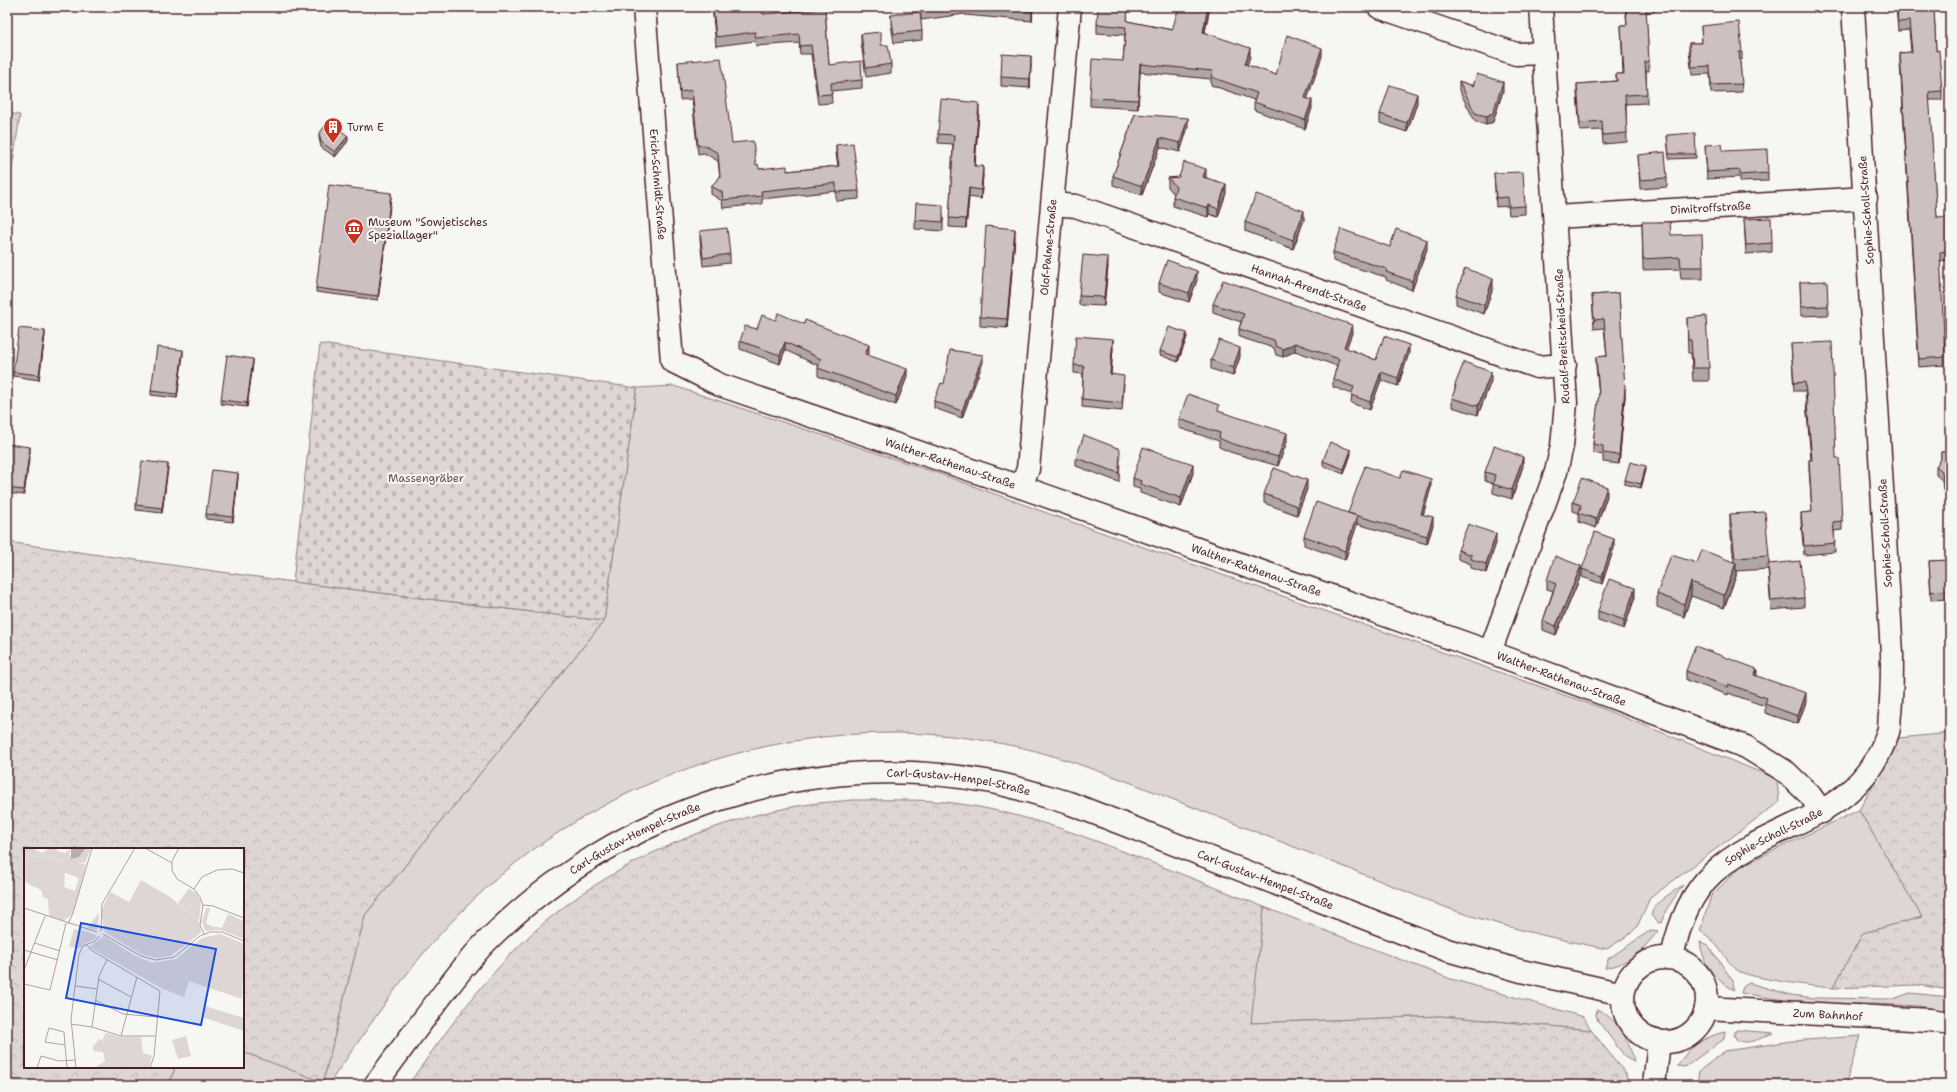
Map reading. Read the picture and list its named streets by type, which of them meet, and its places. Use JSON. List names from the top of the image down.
{
  "streets": {
    "street": [
      "Erich-Schmidt-Straße",
      "Dimitroffstraße",
      "Sophie-Scholl-Straße",
      "Olof-Palme-Straße",
      "Hannah-Arendt-Straße",
      "Rudolf-Breitscheid-Straße",
      "Walther-Rathenau-Straße",
      "Carl-Gustav-Hempel-Straße",
      "Zum Bahnhof"
    ]
  },
  "crossings": [
    ["Erich-Schmidt-Straße", "Walther-Rathenau-Straße"],
    ["Dimitroffstraße", "Sophie-Scholl-Straße"],
    ["Dimitroffstraße", "Rudolf-Breitscheid-Straße"],
    ["Sophie-Scholl-Straße", "Walther-Rathenau-Straße"],
    ["Sophie-Scholl-Straße", "Carl-Gustav-Hempel-Straße"],
    ["Sophie-Scholl-Straße", "Zum Bahnhof"],
    ["Olof-Palme-Straße", "Hannah-Arendt-Straße"],
    ["Olof-Palme-Straße", "Walther-Rathenau-Straße"],
    ["Hannah-Arendt-Straße", "Rudolf-Breitscheid-Straße"],
    ["Rudolf-Breitscheid-Straße", "Walther-Rathenau-Straße"],
    ["Carl-Gustav-Hempel-Straße", "Zum Bahnhof"]
  ],
  "parks": ["Massengräber"],
  "places": {
    "building": ["Turm E"],
    "museum": ["Museum \"Sowjetisches Speziallager\""]
  }
}
